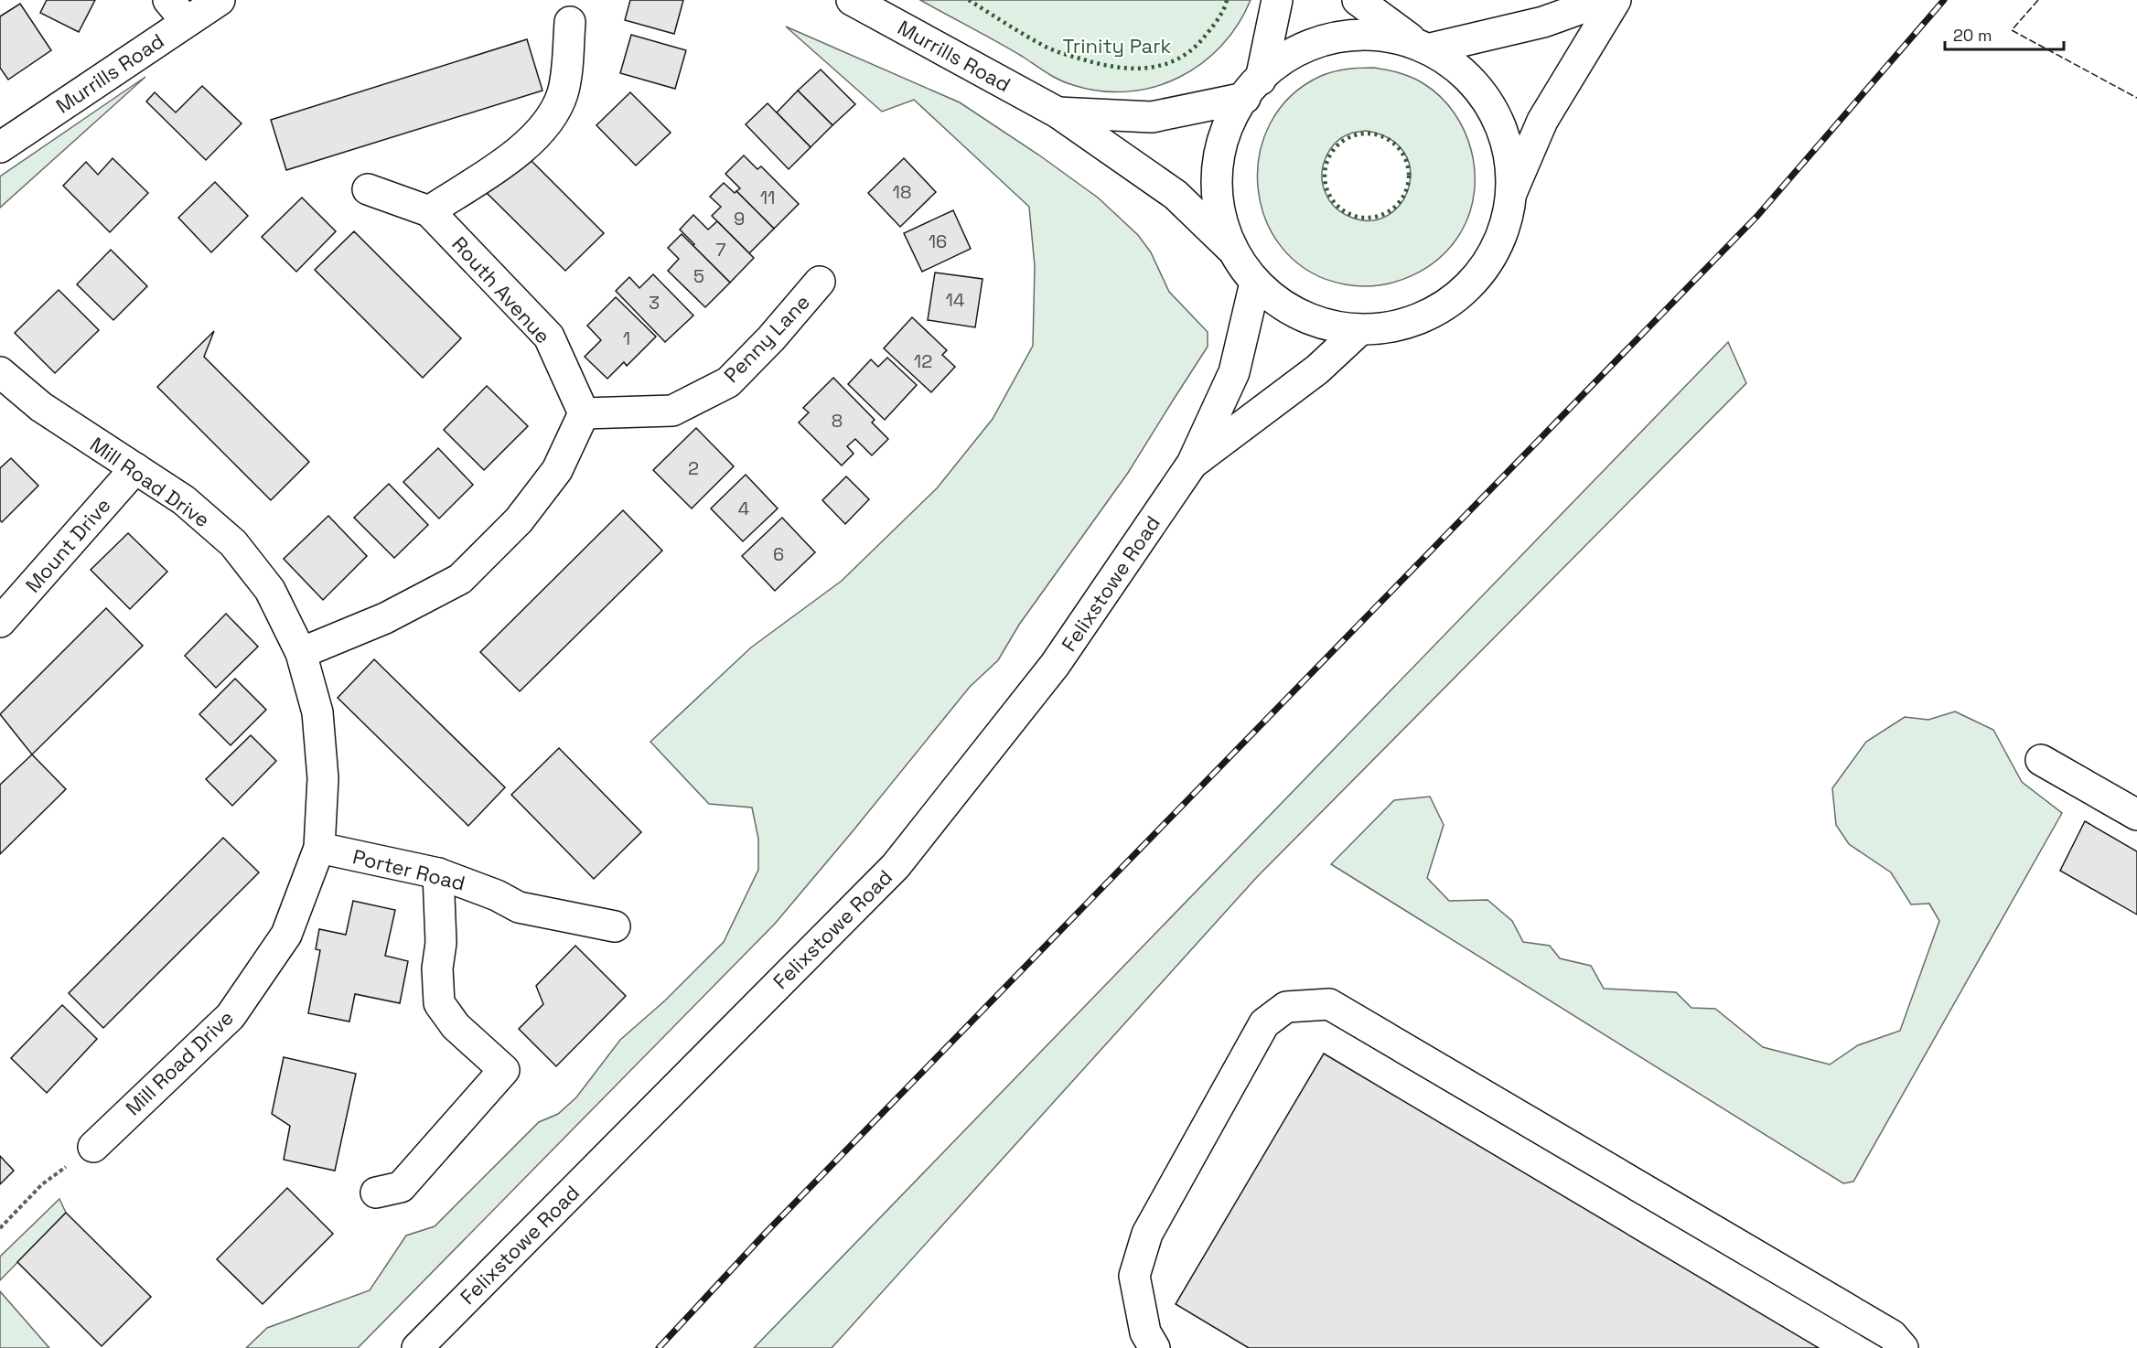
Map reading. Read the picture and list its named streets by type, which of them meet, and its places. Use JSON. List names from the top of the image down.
{
  "streets": {
    "street": [
      "Murrills Road",
      "Routh Avenue",
      "Penny Lane",
      "Mill Road Drive",
      "Mount Drive",
      "Felixstowe Road",
      "Porter Road"
    ]
  },
  "crossings": [
    ["Routh Avenue", "Penny Lane"],
    ["Mill Road Drive", "Mount Drive"],
    ["Mill Road Drive", "Porter Road"]
  ],
  "parks": ["Trinity Park"],
  "house_numbers": [
    "18",
    "11",
    "9",
    "16",
    "7",
    "5",
    "14",
    "3",
    "1",
    "12",
    "8",
    "2",
    "4",
    "6"
  ],
  "scale_bar": "20 m"
}
